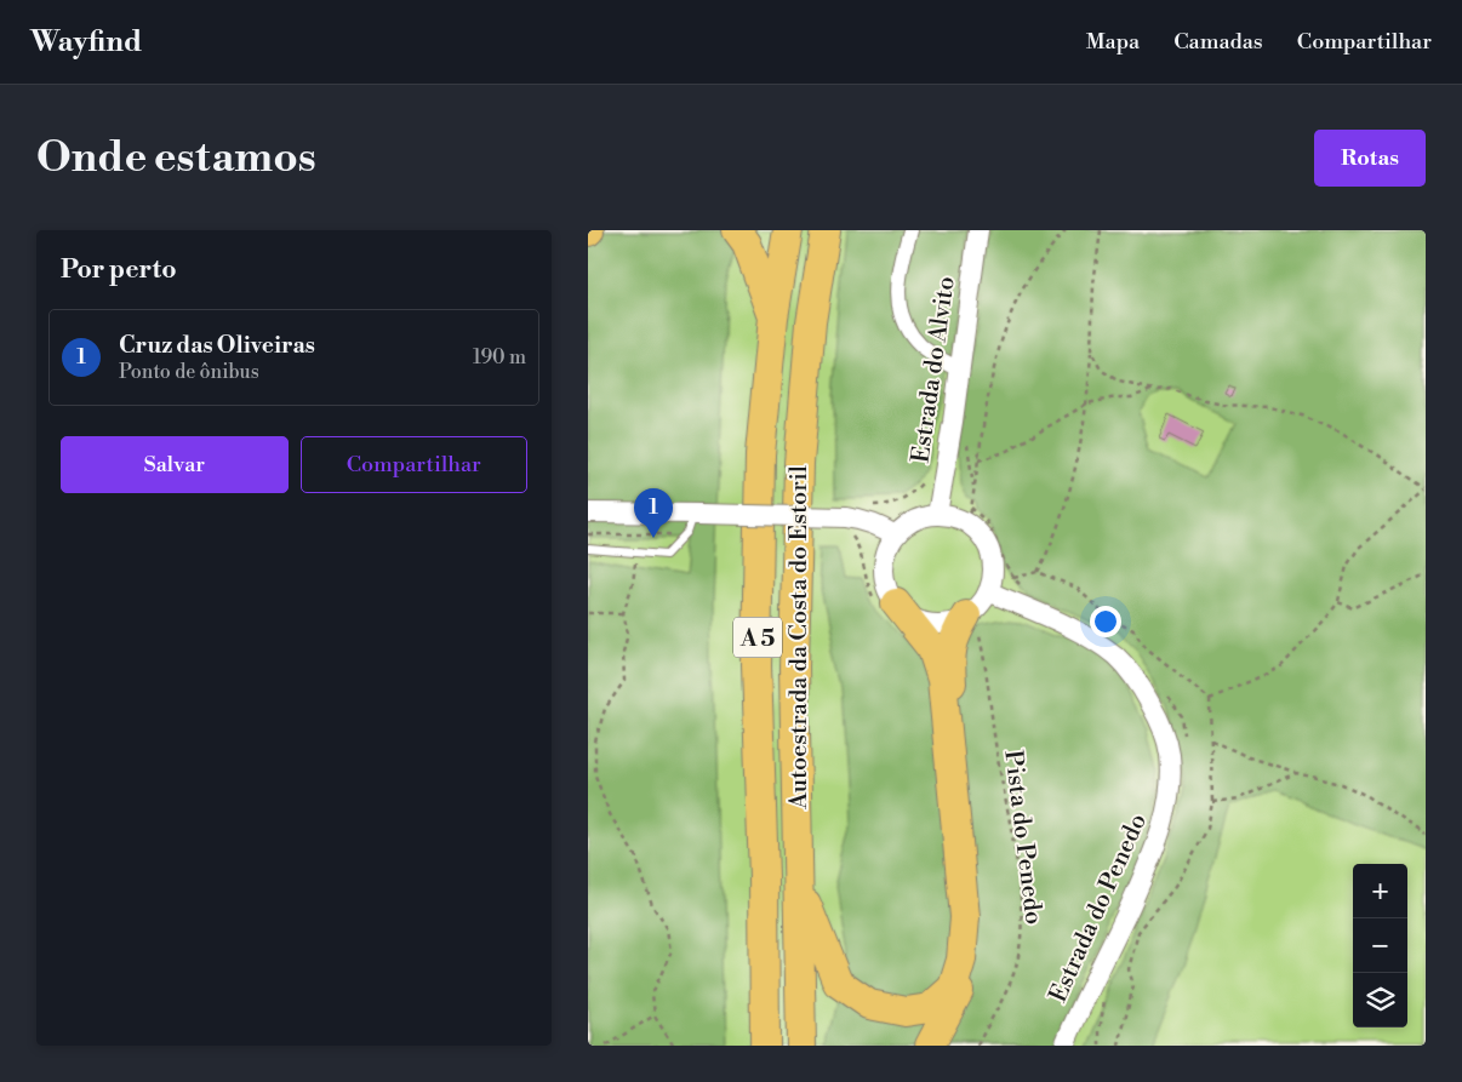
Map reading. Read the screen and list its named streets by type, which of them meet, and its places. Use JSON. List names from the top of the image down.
{
  "streets": {
    "highway": ["A 5", "Autoestrada da Costa do Estoril"],
    "street": ["Estrada do Alvito", "Estrada do Penedo"],
    "path": ["Pista do Penedo"]
  },
  "crossings": [
    ["Estrada do Alvito", "Pista do Penedo"],
    ["Estrada do Alvito", "Estrada do Penedo"],
    ["Pista do Penedo", "Estrada do Penedo"]
  ],
  "page": {
    "header": "Wayfind",
    "nav": ["Mapa", "Camadas", "Compartilhar"],
    "buttons": [
      "Rotas",
      ["Salvar", "Compartilhar"]
    ],
    "title": "Onde estamos",
    "heading": "Por perto",
    "list": [
      {
        "mark": "1",
        "name": "Cruz das Oliveiras",
        "note": "Ponto de ônibus",
        "value": "190 m"
      }
    ],
    "pins": "1",
    "map_buttons": ["+", "−"]
  }
}
